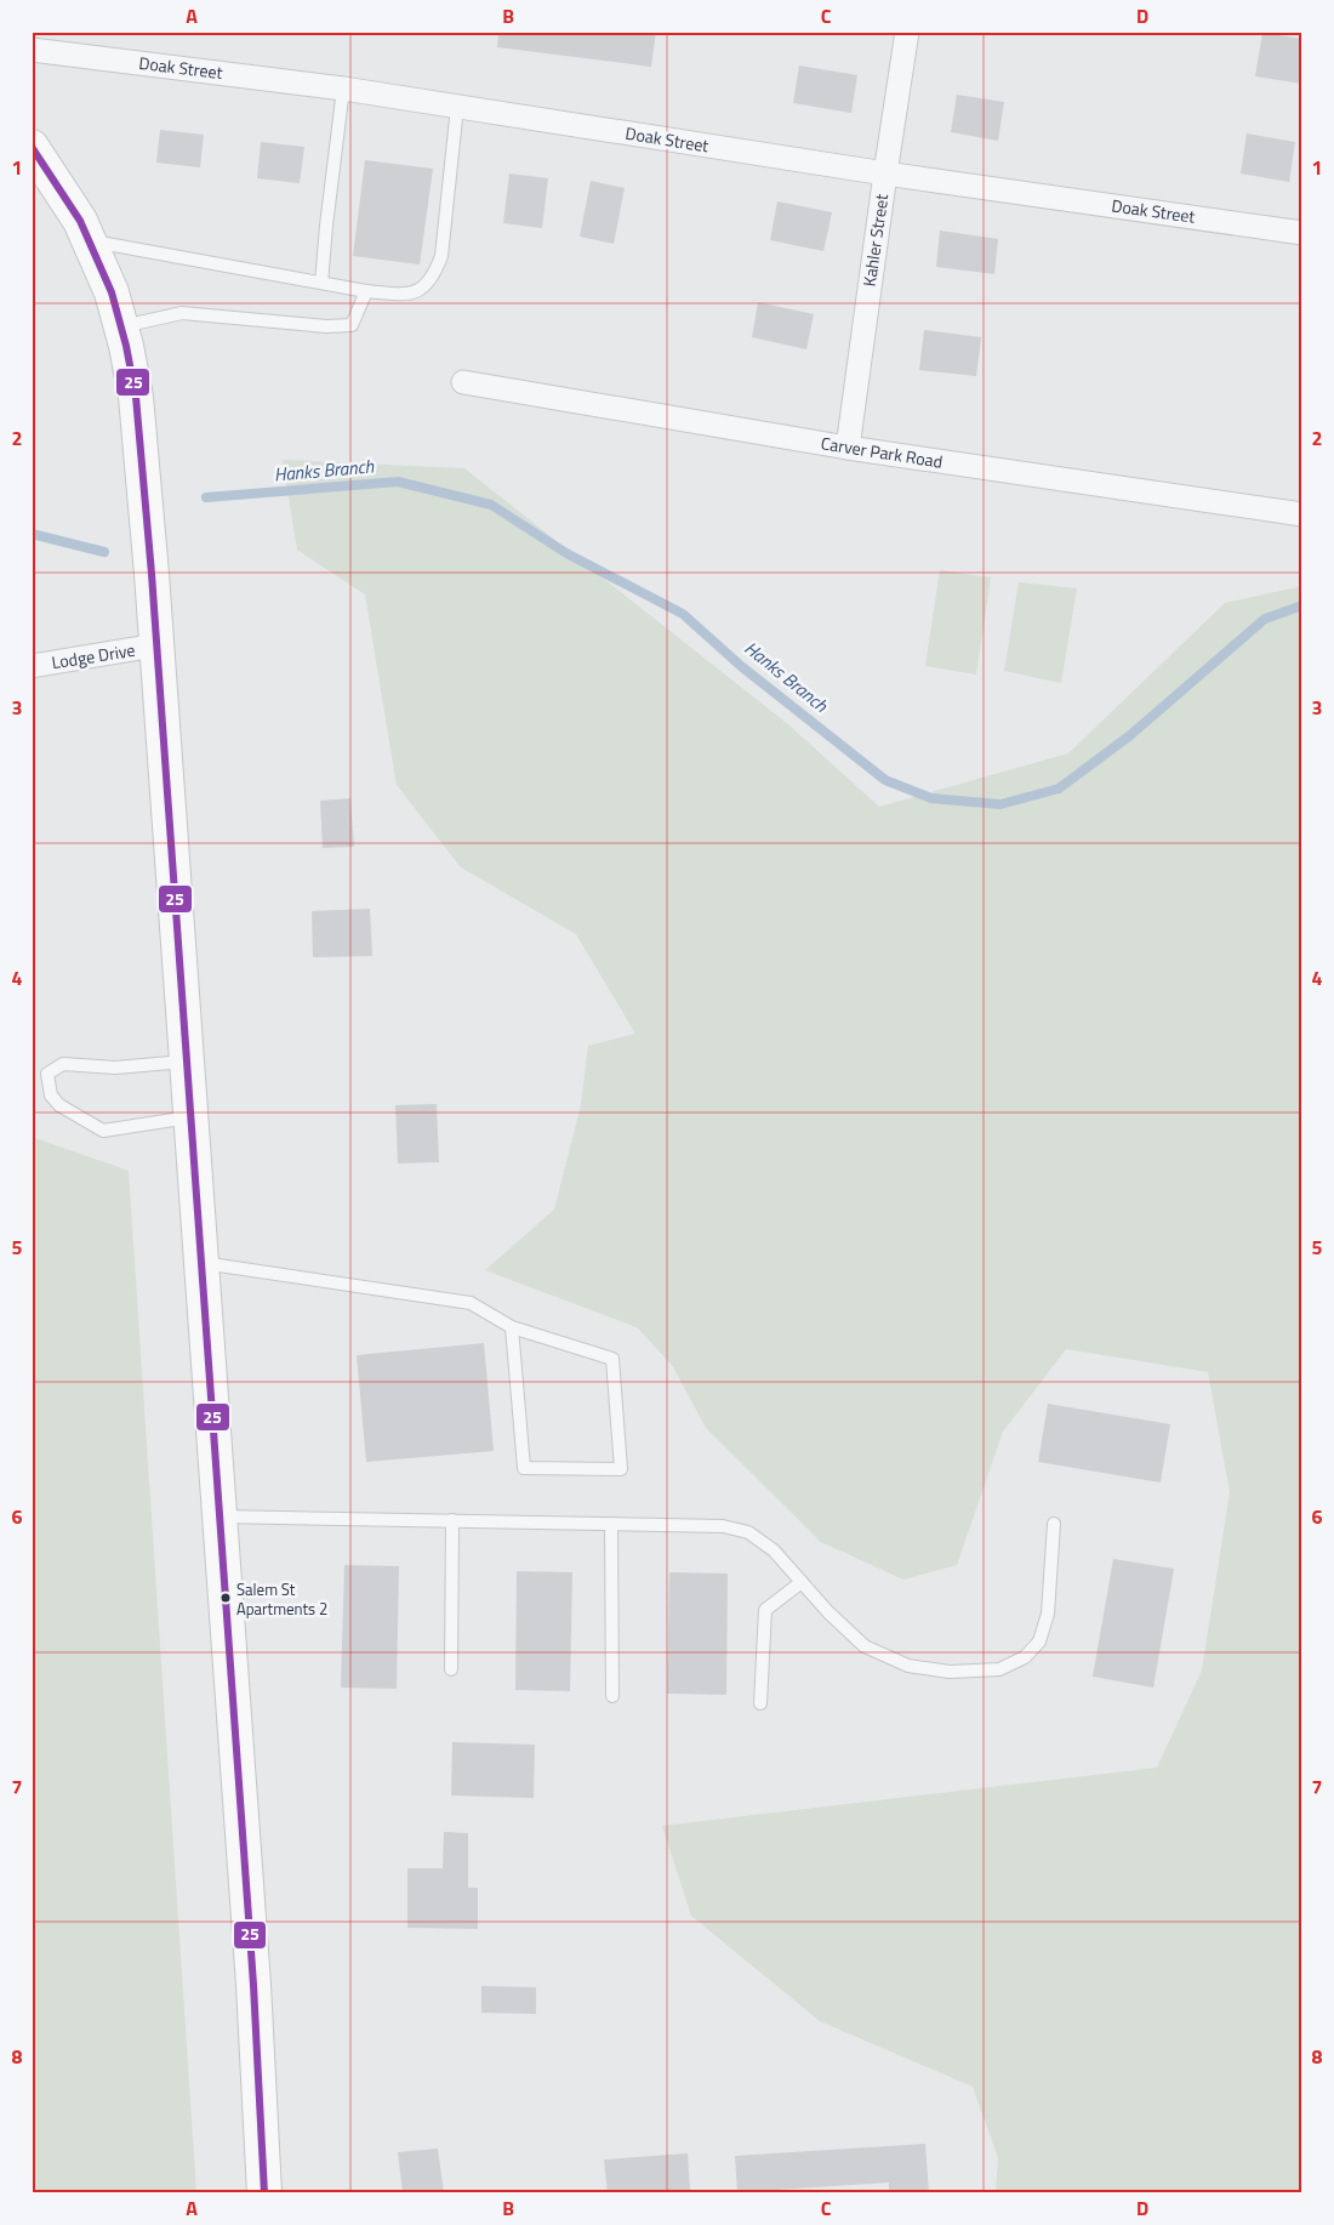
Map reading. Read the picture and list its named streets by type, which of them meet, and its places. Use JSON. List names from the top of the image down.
{
  "streets": {
    "street": [
      "Doak Street",
      "Kahler Street",
      "Carver Park Road",
      "Lodge Drive"
    ]
  },
  "crossings": [
    ["Doak Street", "Kahler Street"],
    ["Kahler Street", "Carver Park Road"]
  ],
  "water": ["Hanks Branch"],
  "places": ["Salem St Apartments 2"],
  "lines": ["transit line 25"],
  "grid": {
    "columns": [
      "A",
      "B",
      "C",
      "D"
    ],
    "rows": [
      "1",
      "2",
      "3",
      "4",
      "5",
      "6",
      "7",
      "8"
    ]
  }
}
